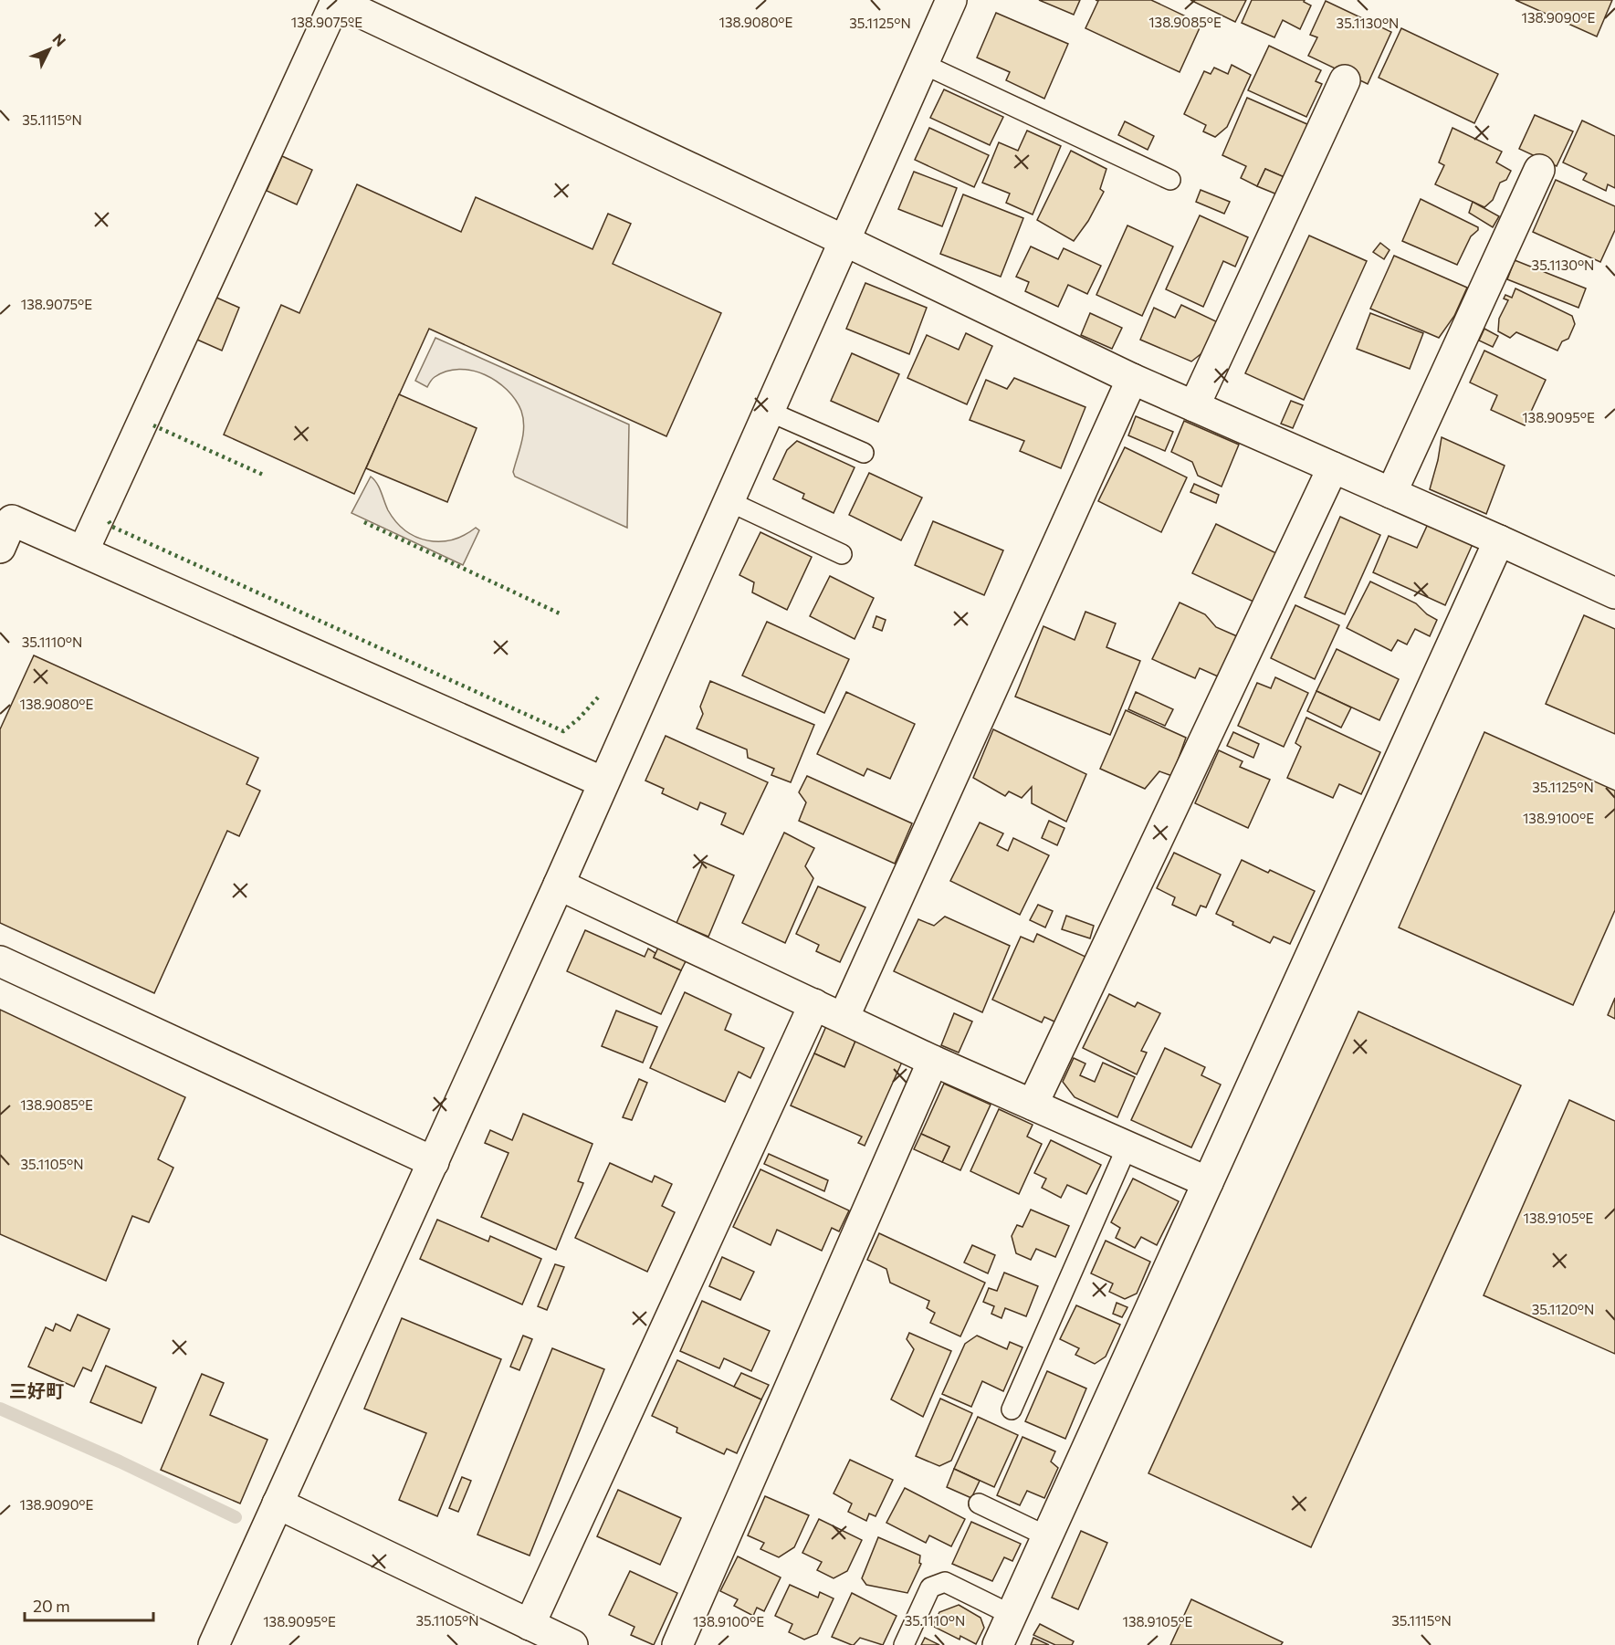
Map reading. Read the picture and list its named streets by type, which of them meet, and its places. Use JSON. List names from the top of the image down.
{
  "districts": ["三好町"],
  "scale_bar": "20 m",
  "north": "top right",
  "coordinates": [
    "138.9090°E",
    "138.9075°E",
    "138.9080°E",
    "138.9085°E",
    "35.1125°N",
    "35.1130°N",
    "35.1115°N",
    "138.9095°E",
    "35.1110°N",
    "138.9100°E",
    "35.1105°N",
    "138.9105°E",
    "35.1120°N"
  ]
}
